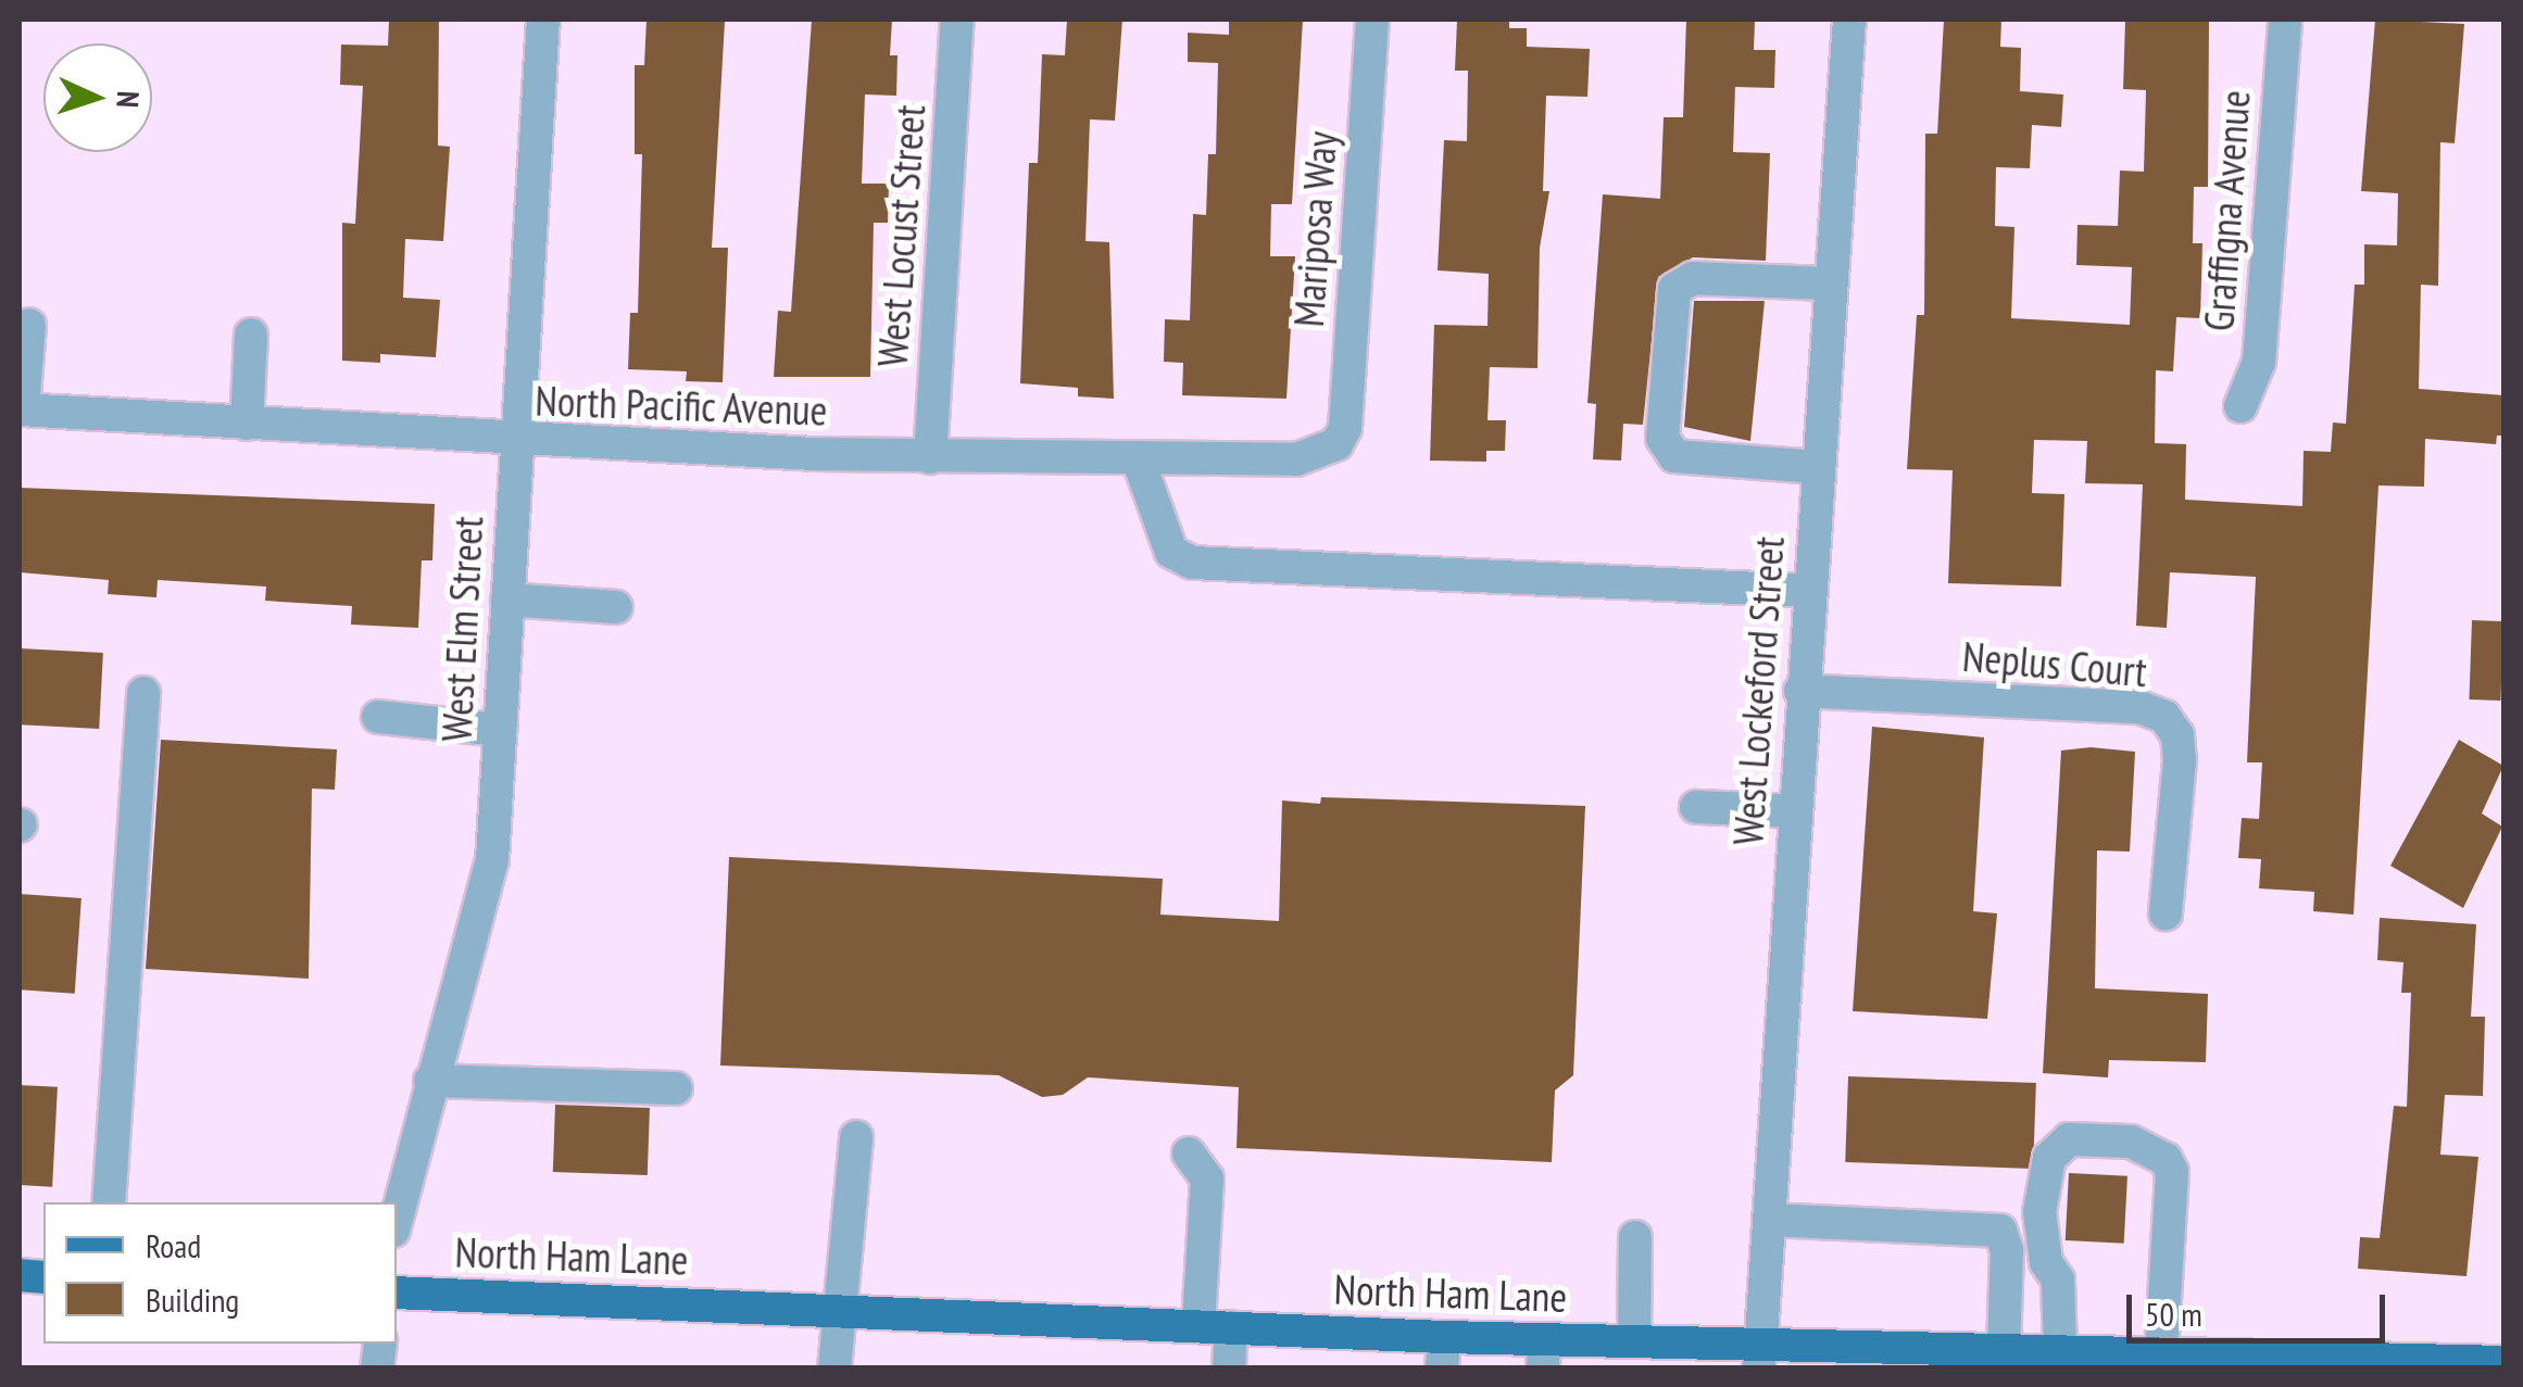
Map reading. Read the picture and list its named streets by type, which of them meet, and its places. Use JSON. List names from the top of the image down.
{
  "streets": {
    "main road": ["North Ham Lane"],
    "street": [
      "Graffigna Avenue",
      "Mariposa Way",
      "West Locust Street",
      "North Pacific Avenue",
      "West Elm Street",
      "Neplus Court",
      "West Lockeford Street"
    ]
  },
  "crossings": [
    ["Mariposa Way", "North Pacific Avenue"],
    ["West Locust Street", "North Pacific Avenue"],
    ["North Pacific Avenue", "West Elm Street"],
    ["Neplus Court", "West Lockeford Street"],
    ["West Lockeford Street", "North Ham Lane"]
  ],
  "legend": ["Road", "Building"],
  "scale_bar": "50 m",
  "north": "right"
}
